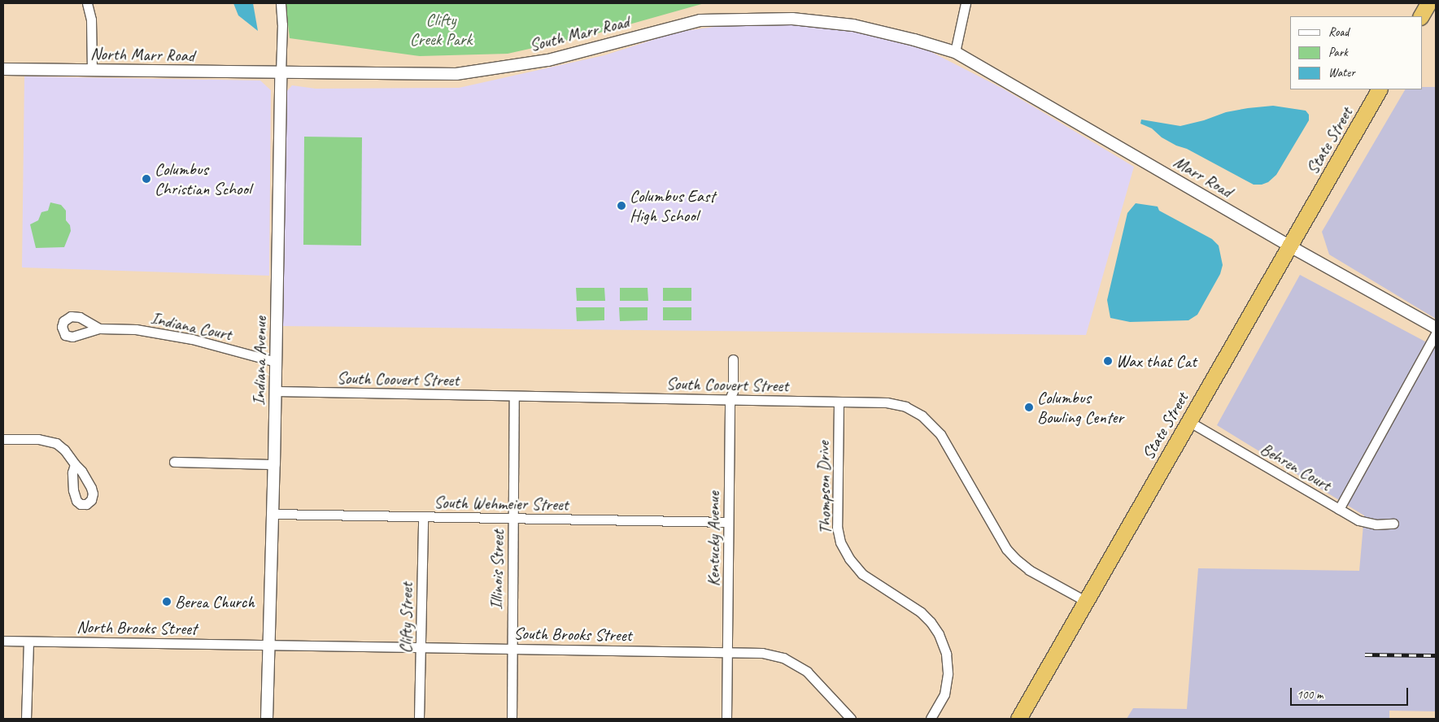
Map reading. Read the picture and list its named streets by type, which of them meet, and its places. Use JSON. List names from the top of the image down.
{
  "streets": {
    "highway": ["State Street"],
    "street": [
      "South Marr Road",
      "North Marr Road",
      "Marr Road",
      "Indiana Court",
      "Indiana Avenue",
      "South Coovert Street",
      "Behren Court",
      "Thompson Drive",
      "South Wehmeier Street",
      "Kentucky Avenue",
      "Illinois Street",
      "Clifty Street",
      "North Brooks Street",
      "South Brooks Street"
    ]
  },
  "crossings": [
    ["South Marr Road", "North Marr Road"],
    ["South Marr Road", "Marr Road"],
    ["South Marr Road", "Indiana Avenue"],
    ["North Marr Road", "Indiana Avenue"],
    ["State Street", "Marr Road"],
    ["State Street", "South Coovert Street"],
    ["State Street", "Behren Court"],
    ["Indiana Court", "Indiana Avenue"],
    ["Indiana Avenue", "South Coovert Street"],
    ["Indiana Avenue", "South Wehmeier Street"],
    ["Indiana Avenue", "North Brooks Street"],
    ["Indiana Avenue", "South Brooks Street"],
    ["South Coovert Street", "Thompson Drive"],
    ["South Coovert Street", "Kentucky Avenue"],
    ["South Coovert Street", "Illinois Street"],
    ["South Wehmeier Street", "Kentucky Avenue"],
    ["South Wehmeier Street", "Illinois Street"],
    ["South Wehmeier Street", "Clifty Street"],
    ["Kentucky Avenue", "South Brooks Street"],
    ["Illinois Street", "South Brooks Street"],
    ["Clifty Street", "South Brooks Street"],
    ["North Brooks Street", "South Brooks Street"]
  ],
  "parks": ["Clifty Creek Park"],
  "places": [
    "Columbus Christian School",
    "Columbus East High School",
    "Wax that Cat",
    "Columbus Bowling Center",
    "Berea Church"
  ],
  "legend": ["Road", "Park", "Water"],
  "scale_bar": "100 m"
}
